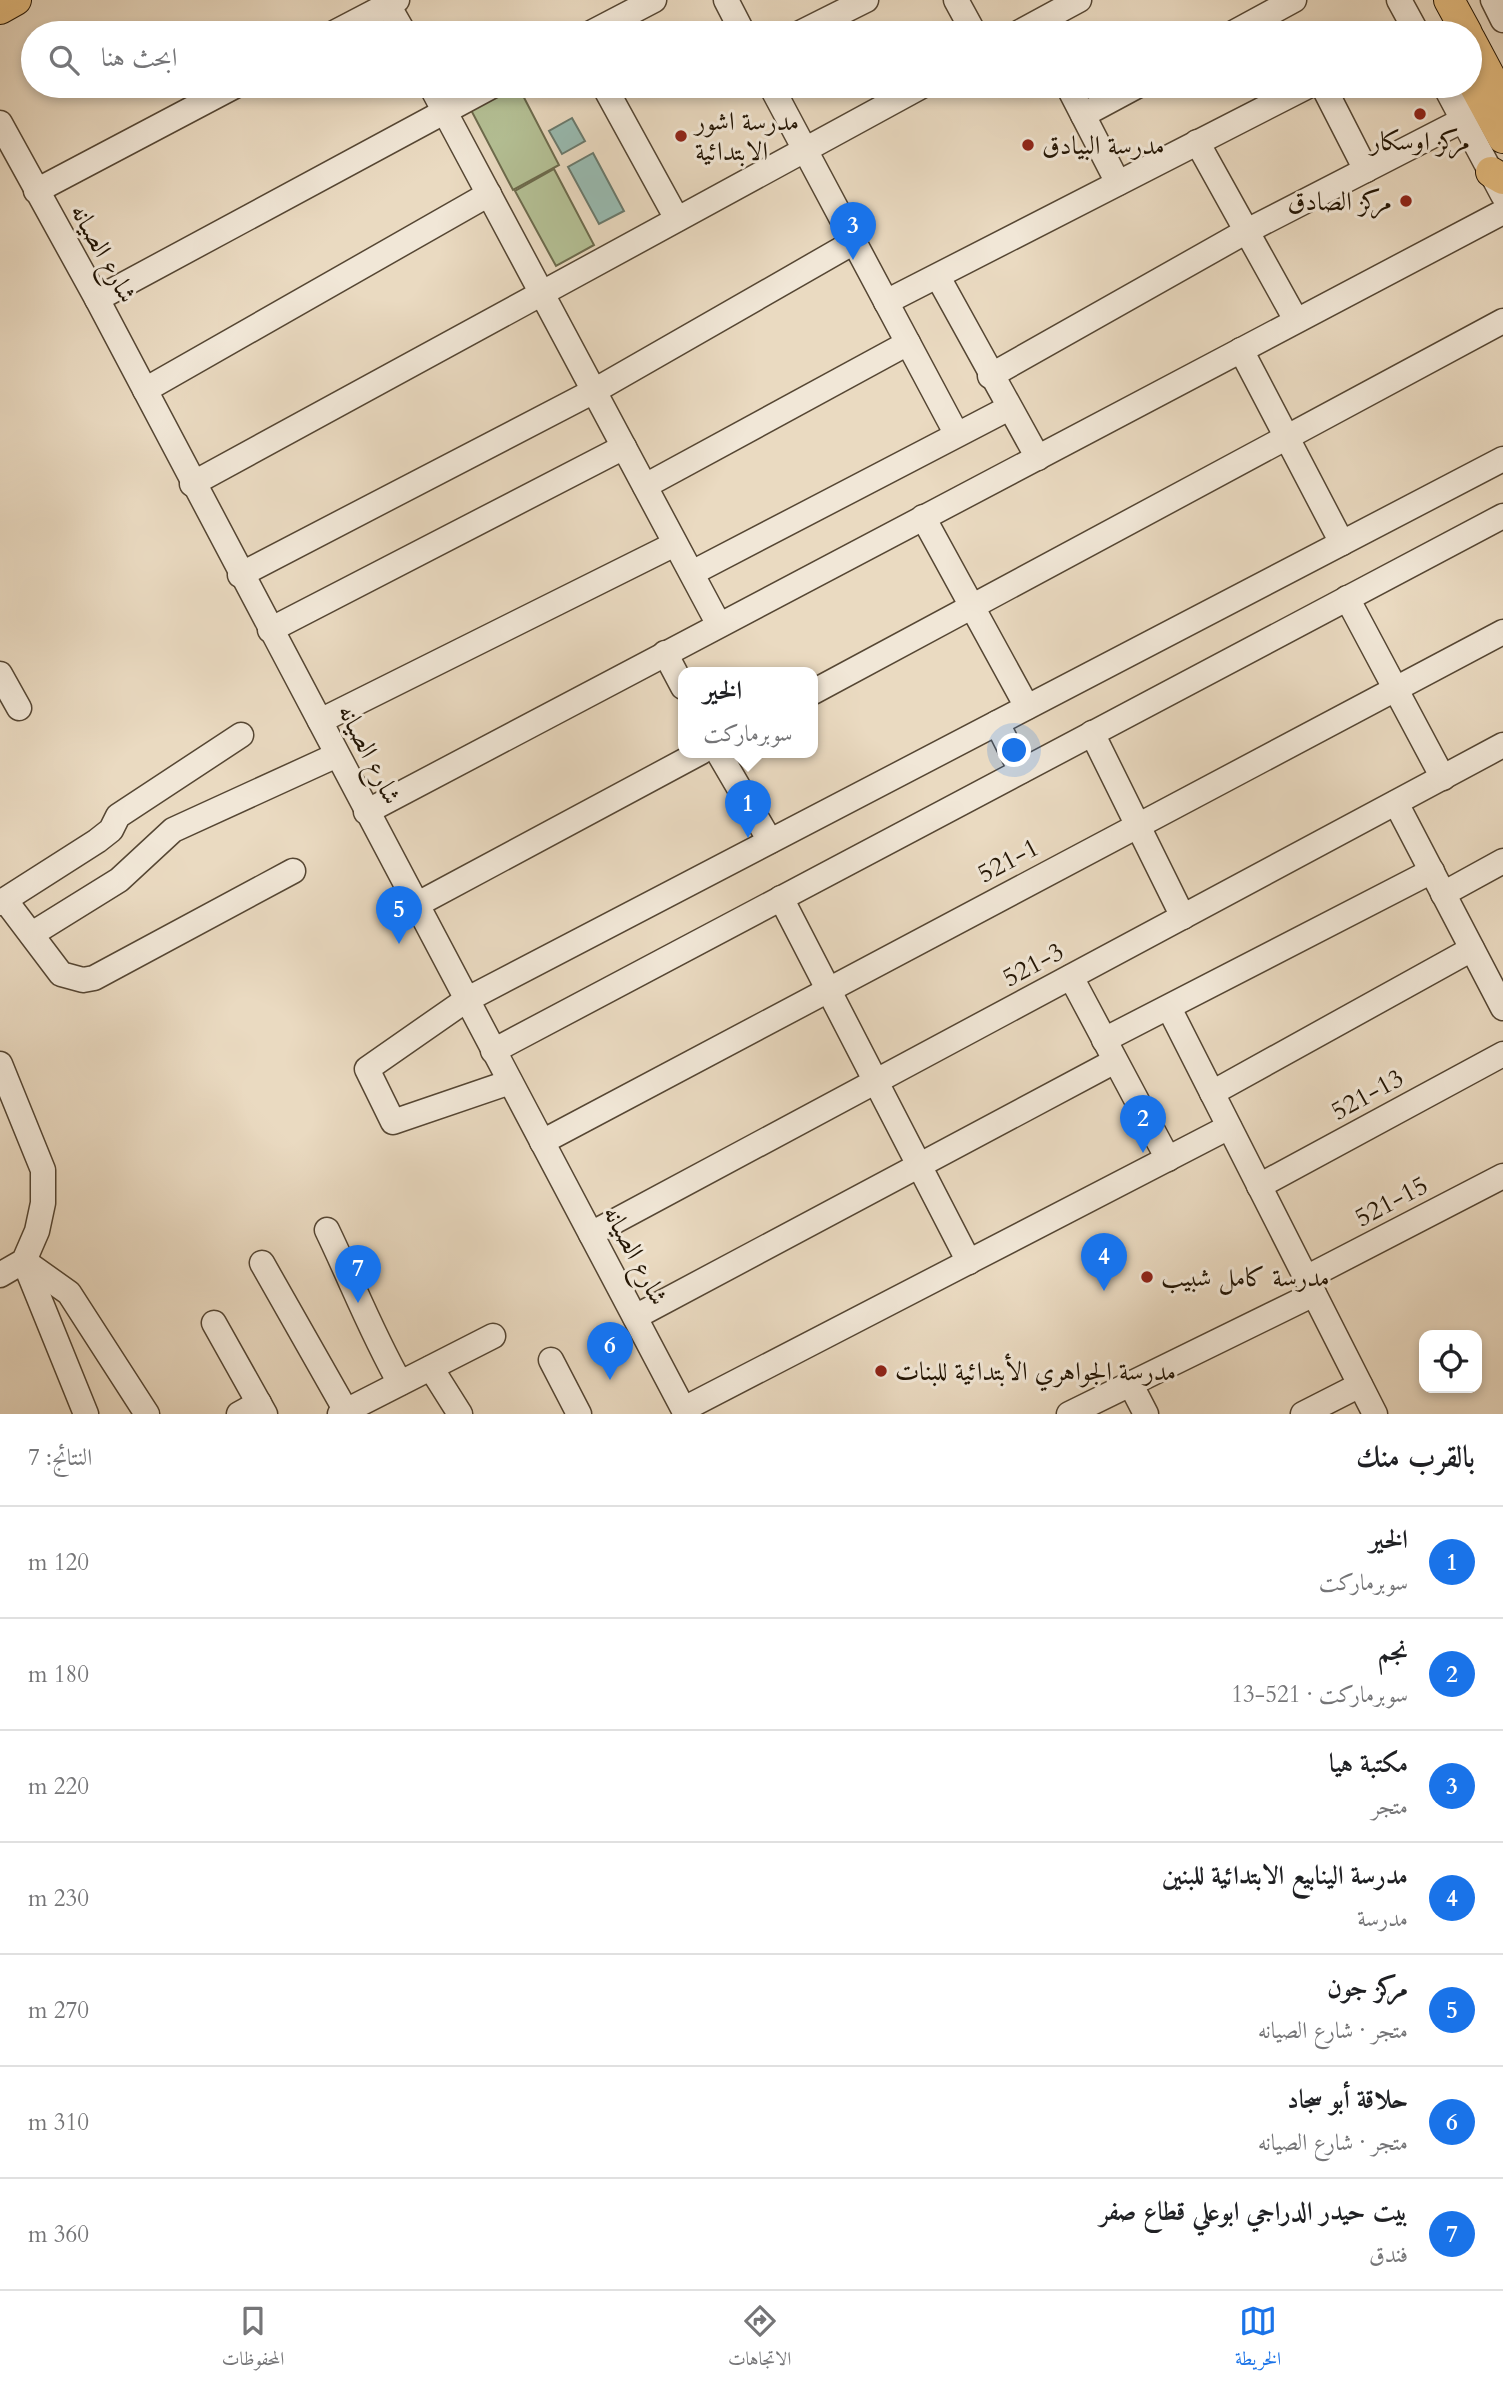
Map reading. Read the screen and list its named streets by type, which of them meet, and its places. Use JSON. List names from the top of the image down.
{
  "streets": {
    "street": [
      "شارع الصيانه",
      "521-1",
      "521-3",
      "521-13",
      "521-15"
    ]
  },
  "crossings": [
    ["شارع الصيانه", "521-1"],
    ["شارع الصيانه", "521-3"]
  ],
  "places": [
    "مركز اوسكار",
    "مدرسة اشور الابتدائية",
    "مدرسة البيادق",
    "مركز الصادق",
    "مدرسة كامل شبيب",
    "مدرسة الجواهري الأبتدائية للبنات"
  ],
  "page": {
    "search": "ابحث هنا",
    "pins": [
      "3",
      "1",
      "5",
      "2",
      "4",
      "7",
      "6"
    ],
    "popup": ["الخير", "سوبرماركت"],
    "heading": ["بالقرب منك", "النتائج: 7"],
    "list": [
      {
        "mark": "1",
        "name": "الخير",
        "note": "سوبرماركت",
        "value": "120 m"
      },
      {
        "mark": "2",
        "name": "نجم",
        "note": "سوبرماركت · 521-13",
        "value": "180 m"
      },
      {
        "mark": "3",
        "name": "مكتبة هيا",
        "note": "متجر",
        "value": "220 m"
      },
      {
        "mark": "4",
        "name": "مدرسة الينابيع الابتدائية للبنين",
        "note": "مدرسة",
        "value": "230 m"
      },
      {
        "mark": "5",
        "name": "مركز جون",
        "note": "متجر · شارع الصيانه",
        "value": "270 m"
      },
      {
        "mark": "6",
        "name": "حلاقة أبو سجاد",
        "note": "متجر · شارع الصيانه",
        "value": "310 m"
      },
      {
        "mark": "7",
        "name": "بيت حيدر الدراجي ابوعلي قطاع صفر",
        "note": "فندق",
        "value": "360 m"
      }
    ],
    "nav": ["الخريطة", "الاتجاهات", "المحفوظات"]
  }
}
